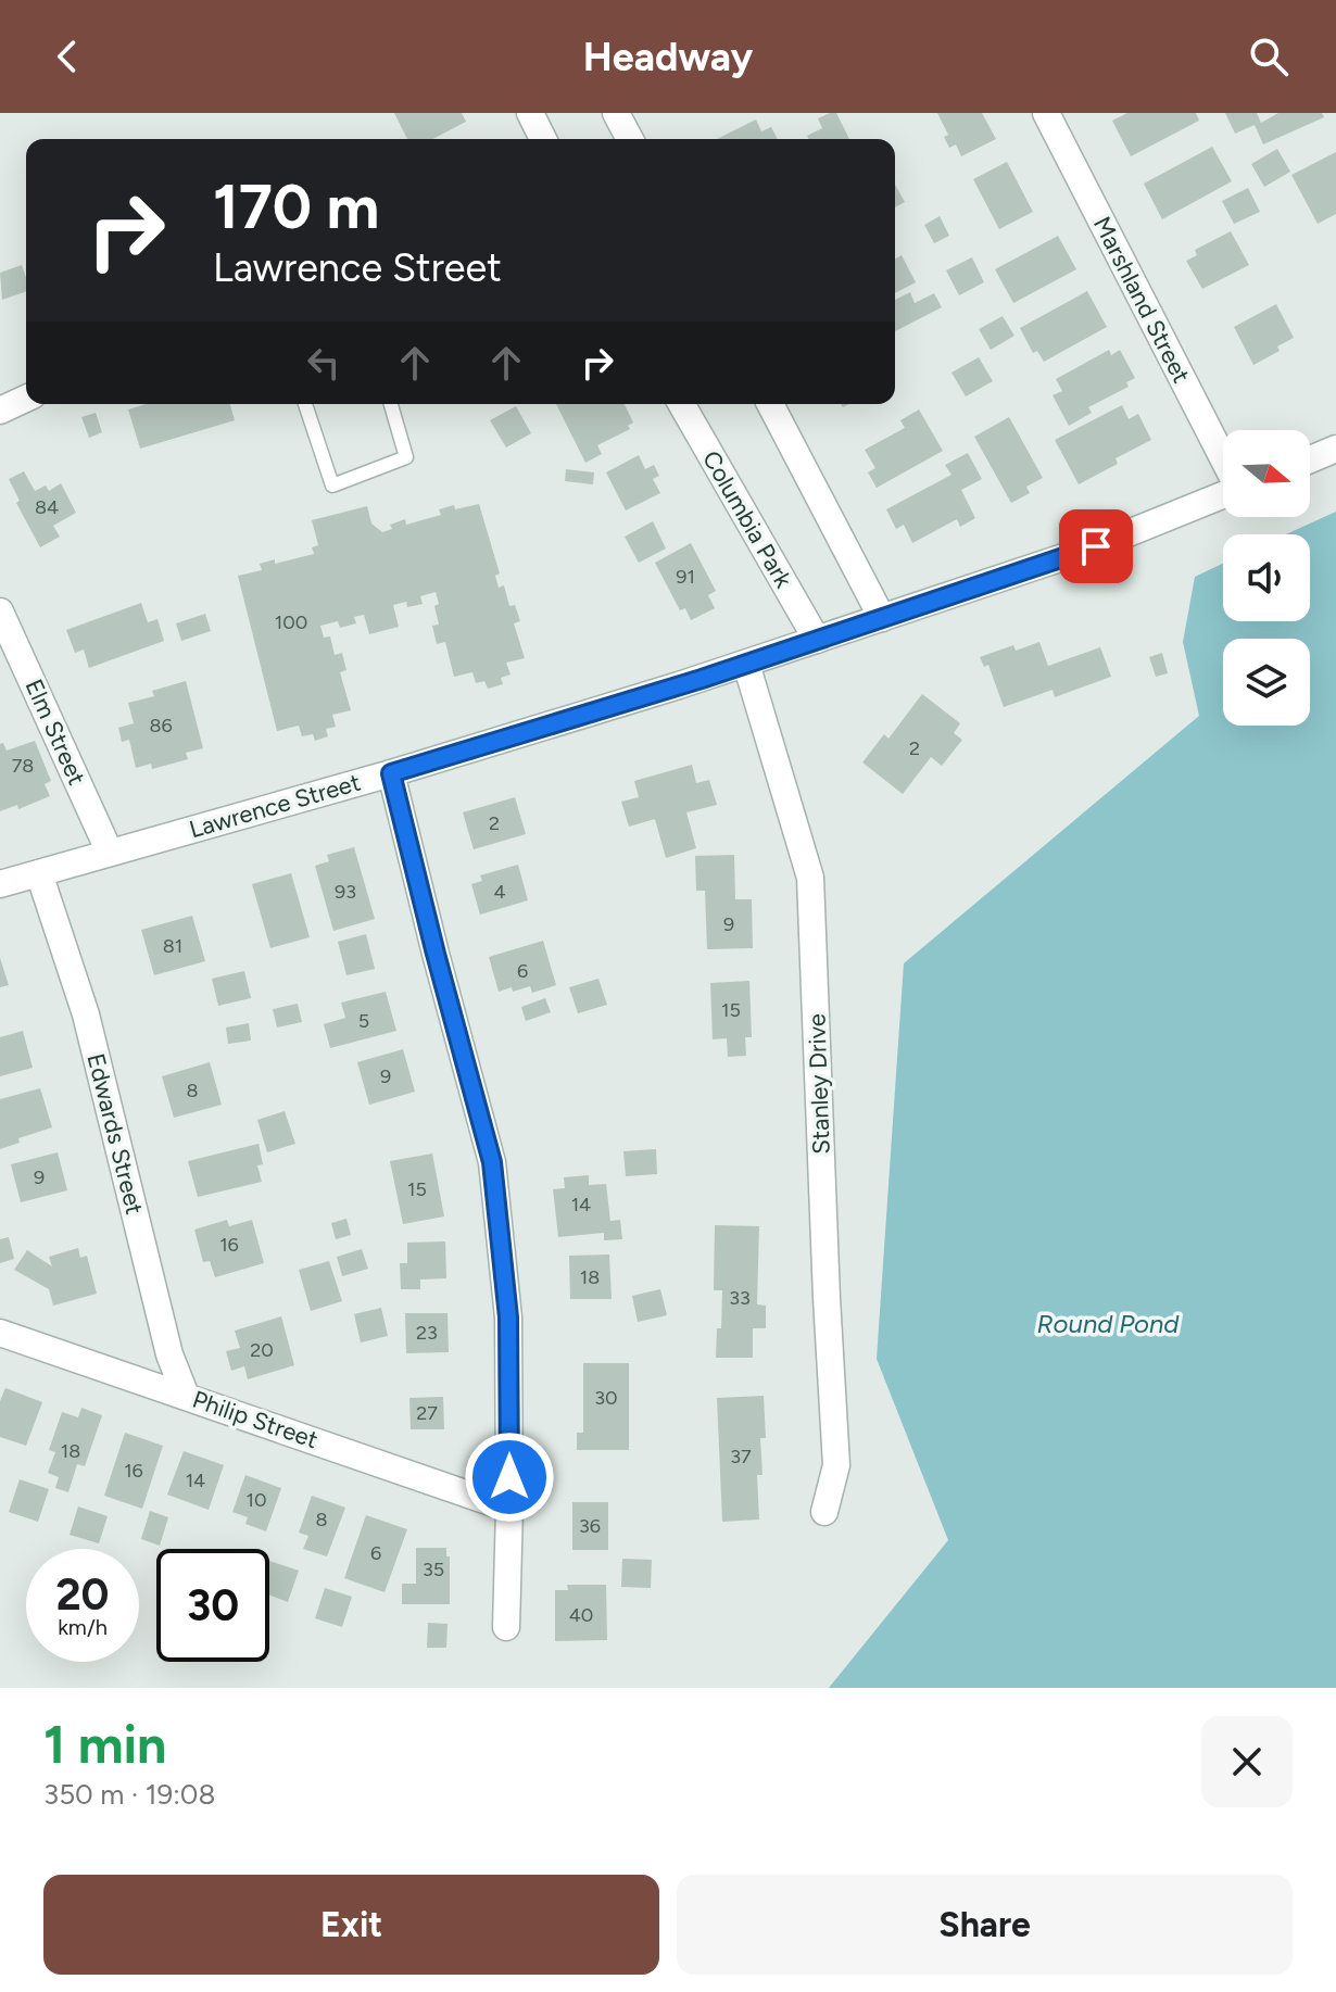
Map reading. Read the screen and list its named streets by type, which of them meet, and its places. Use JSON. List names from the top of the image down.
{
  "streets": {
    "street": [
      "Marshland Street",
      "Columbia Park",
      "Elm Street",
      "Lawrence Street",
      "Stanley Drive",
      "Edwards Street",
      "Philip Street"
    ]
  },
  "crossings": [
    ["Columbia Park", "Lawrence Street"],
    ["Elm Street", "Lawrence Street"],
    ["Lawrence Street", "Stanley Drive"],
    ["Lawrence Street", "Edwards Street"],
    ["Edwards Street", "Philip Street"]
  ],
  "water": ["Round Pond"],
  "house_numbers": [
    "84",
    "91",
    "100",
    "86",
    "2",
    "78",
    "2",
    "93",
    "4",
    "9",
    "81",
    "6",
    "15",
    "5",
    "9",
    "8",
    "9",
    "15",
    "14",
    "16",
    "18",
    "33",
    "23",
    "20",
    "30",
    "27",
    "18",
    "37",
    "16",
    "14",
    "10",
    "8",
    "36",
    "6",
    "35",
    "40"
  ],
  "north": "right",
  "page": {
    "header": "Headway",
    "turn": ["170 m", "Lawrence Street"],
    "speed": "20 km/h",
    "limit": "30",
    "heading": ["1 min", "350 m · 19:08"],
    "buttons": ["Exit", "Share"]
  }
}
